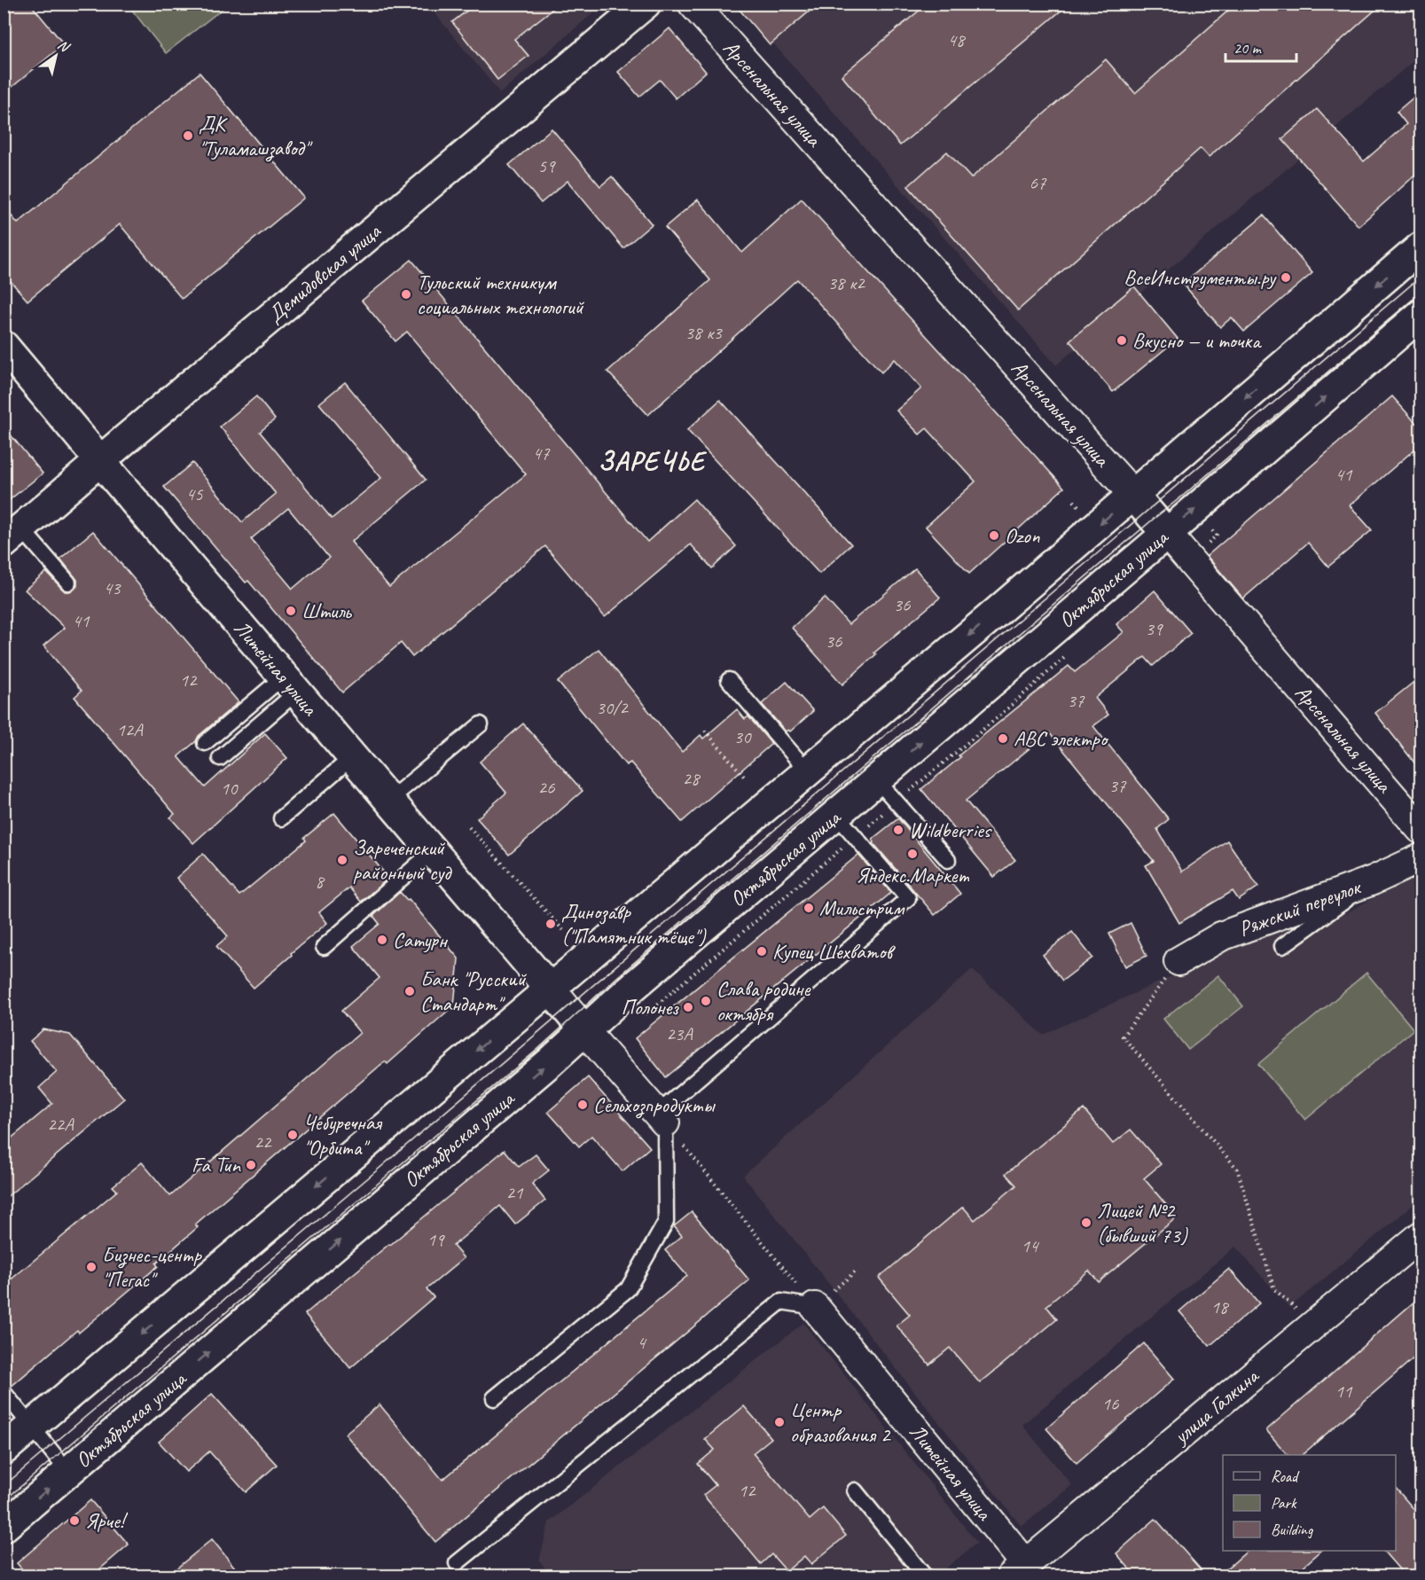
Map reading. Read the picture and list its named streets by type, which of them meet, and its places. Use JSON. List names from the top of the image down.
{
  "streets": {
    "main road": [
      "Арсенальная улица",
      "Демидовская улица",
      "Октябрьская улица",
      "Литейная улица"
    ],
    "street": ["Ряжский переулок", "улица Галкина"]
  },
  "crossings": [
    ["Арсенальная улица", "Октябрьская улица"],
    ["Демидовская улица", "Литейная улица"],
    ["Октябрьская улица", "Литейная улица"],
    ["Литейная улица", "улица Галкина"]
  ],
  "districts": ["ЗАРЕЧЬЕ"],
  "places": [
    "ДК \"Туламашзавод\"",
    "ВсеИнструменты.ру",
    "Тульский техникум социальных технологий",
    "Вкусно — и точка",
    "Ozon",
    "Штиль",
    "АВС электро",
    "Wildberries",
    "Яндекс.Маркет",
    "Зареченский районный суд",
    "Мильстрим",
    "Динозавр (\"Памятник тёще\")",
    "Сатурн",
    "Купец Шехватов",
    "Банк \"Русский Стандарт\"",
    "Слава родине октября",
    "Полонез",
    "Сельхозпродукты",
    "Чебуречная \"Орбита\"",
    "Fa Tun",
    "Лицей №2 (бывший 73)",
    "Бизнес-центр \"Пегас\"",
    "Центр образования 2",
    "Ярче!"
  ],
  "house_numbers": [
    "48",
    "59",
    "67",
    "38 к2",
    "38 к3",
    "47",
    "41",
    "45",
    "43",
    "36",
    "41",
    "39",
    "36",
    "12",
    "37",
    "30/2",
    "12А",
    "30",
    "28",
    "37",
    "26",
    "10",
    "8",
    "23А",
    "22А",
    "22",
    "21",
    "19",
    "14",
    "18",
    "4",
    "11",
    "16",
    "12"
  ],
  "legend": ["Road", "Park", "Building"],
  "scale_bar": "20 m",
  "north": "top right"
}
